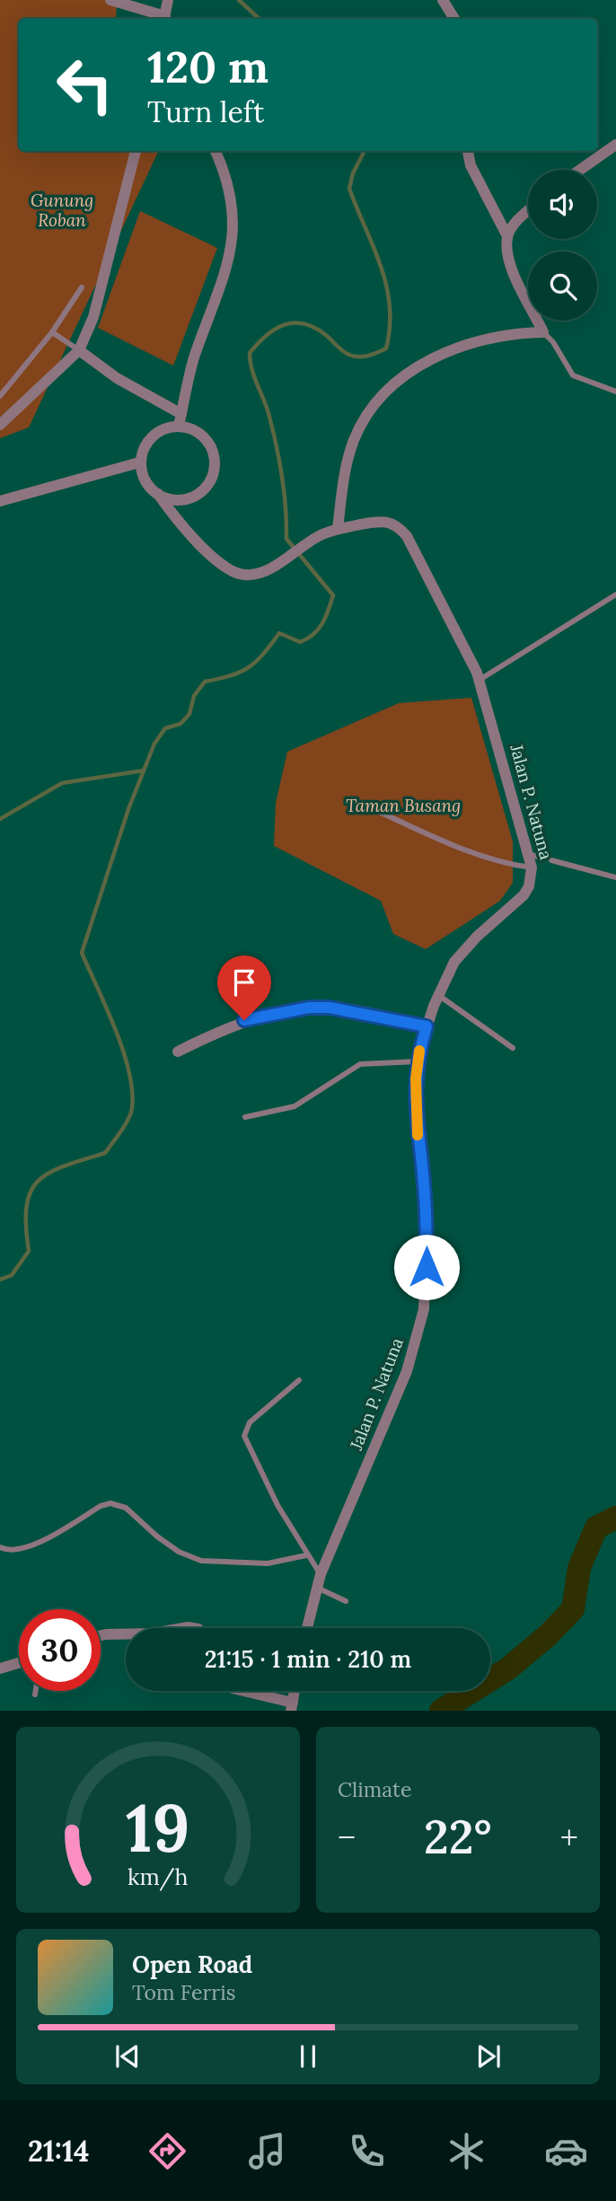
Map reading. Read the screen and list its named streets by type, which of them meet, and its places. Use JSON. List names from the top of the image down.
{
  "streets": {
    "street": ["Jalan P. Natuna"]
  },
  "parks": ["Gunung Roban", "Taman Busang"],
  "page": {
    "turn": ["120 m", "Turn left"],
    "limit": "30",
    "trip": "21:15 · 1 min · 210 m",
    "tile": "Climate",
    "heat": ["−", "22°", "+"],
    "song": ["Open Road", "Tom Ferris"],
    "tabs": "21:14",
    "gauge": ["19", "km/h"]
  }
}
